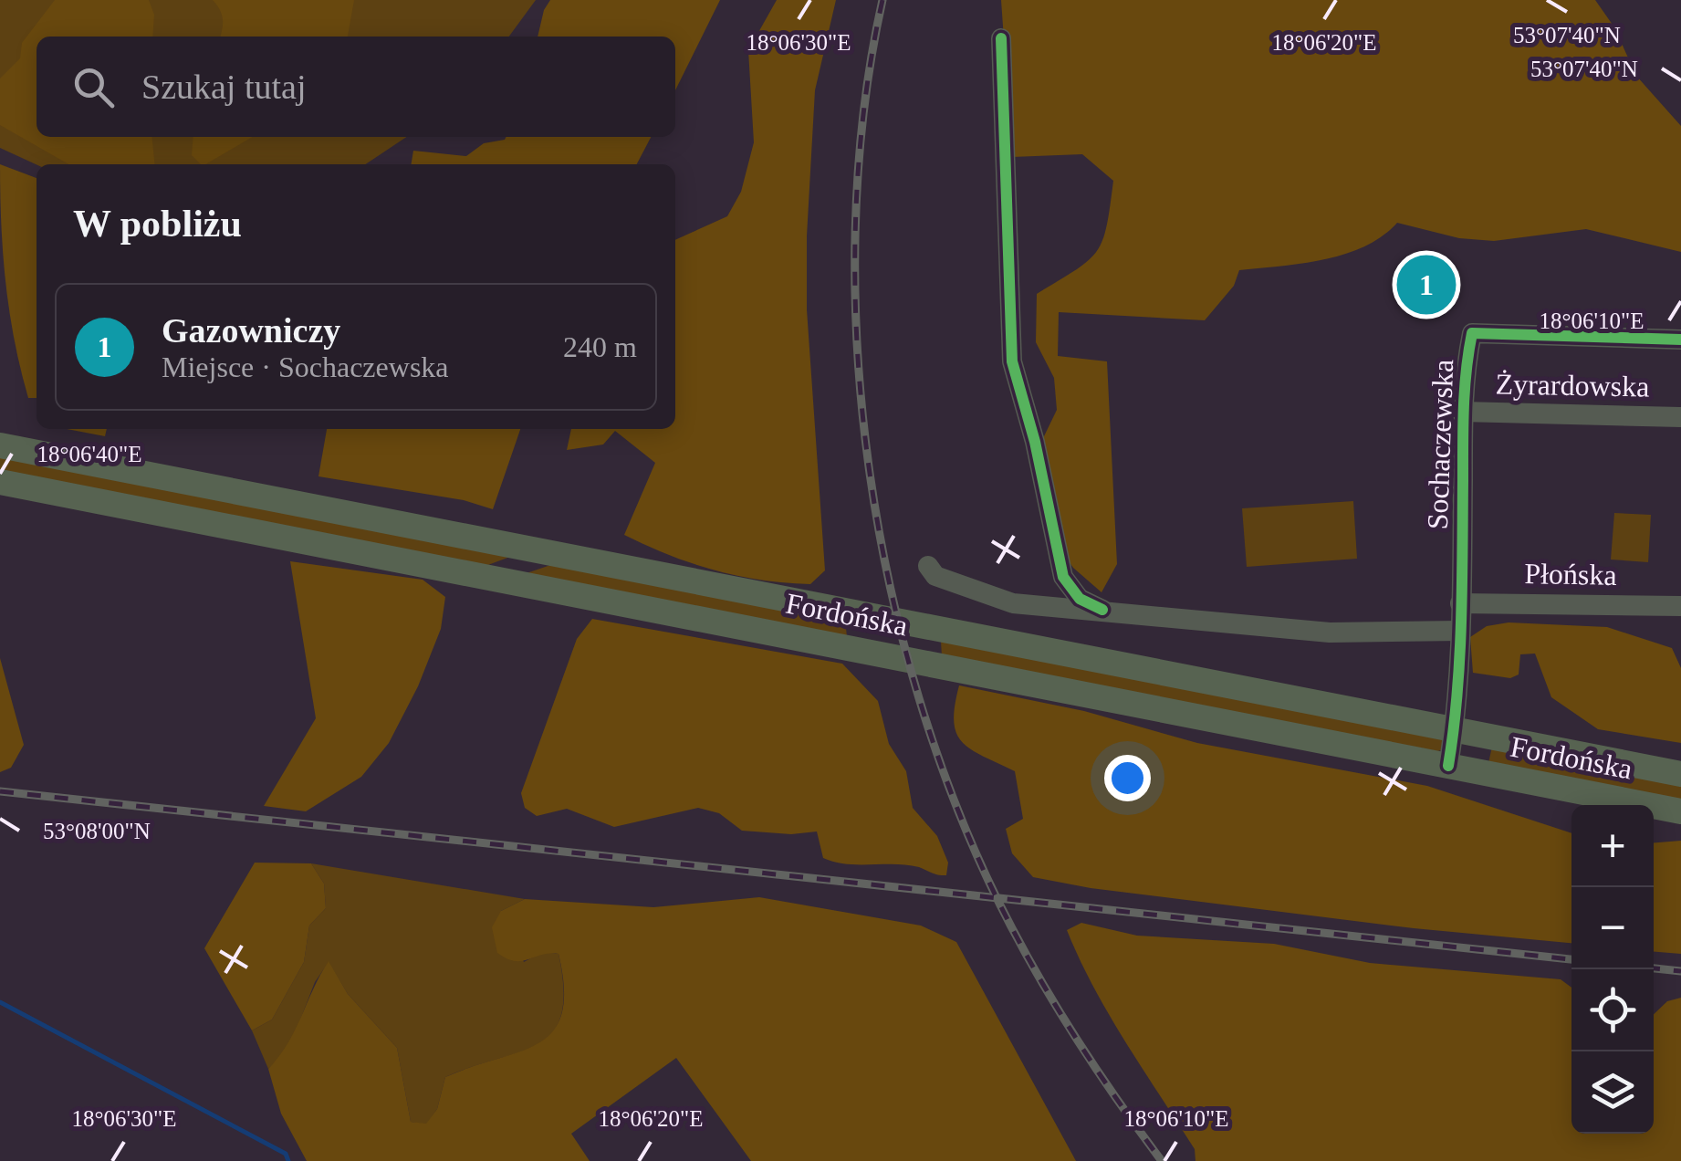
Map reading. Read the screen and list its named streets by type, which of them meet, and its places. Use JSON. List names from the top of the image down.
{
  "streets": {
    "main road": ["Fordońska"],
    "street": ["Żyrardowska", "Sochaczewska", "Płońska"]
  },
  "crossings": [
    ["Żyrardowska", "Sochaczewska"],
    ["Sochaczewska", "Płońska"],
    ["Sochaczewska", "Fordońska"]
  ],
  "page": {
    "search": "Szukaj tutaj",
    "heading": "W pobliżu",
    "pins": "1",
    "list": [
      {
        "mark": "1",
        "name": "Gazowniczy",
        "note": "Miejsce · Sochaczewska",
        "value": "240 m"
      }
    ],
    "map_buttons": ["+", "−"]
  },
  "coordinates": [
    "53°07'40\"N",
    "18°06'30\"E",
    "18°06'20\"E",
    "18°06'10\"E",
    "18°06'40\"E",
    "53°08'00\"N"
  ]
}
